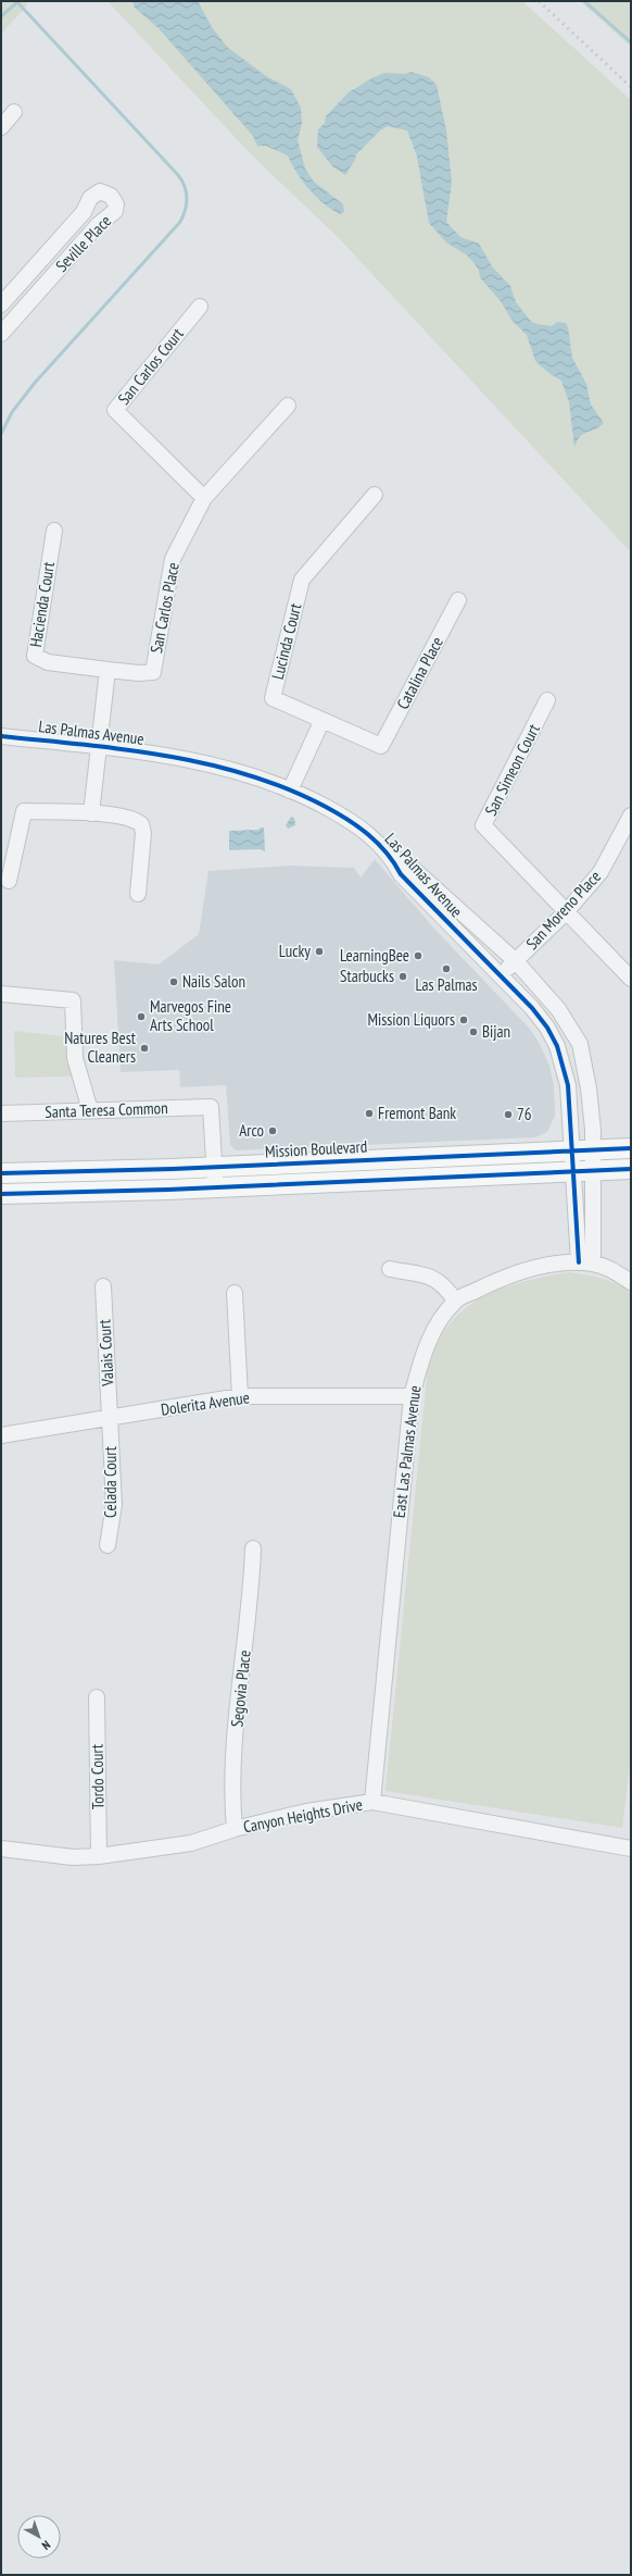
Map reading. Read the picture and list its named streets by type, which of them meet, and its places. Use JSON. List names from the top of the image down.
{
  "streets": {
    "main road": ["Mission Boulevard"],
    "street": [
      "Seville Place",
      "San Carlos Court",
      "Hacienda Court",
      "San Carlos Place",
      "Lucinda Court",
      "Catalina Place",
      "Las Palmas Avenue",
      "San Simeon Court",
      "San Moreno Place",
      "Santa Teresa Common",
      "Valais Court",
      "Dolerita Avenue",
      "East Las Palmas Avenue",
      "Celada Court",
      "Segovia Place",
      "Tordo Court",
      "Canyon Heights Drive"
    ]
  },
  "crossings": [
    ["San Carlos Court", "San Carlos Place"],
    ["Hacienda Court", "San Carlos Place"],
    ["Lucinda Court", "Catalina Place"],
    ["Las Palmas Avenue", "San Moreno Place"],
    ["Las Palmas Avenue", "Mission Boulevard"],
    ["San Simeon Court", "San Moreno Place"],
    ["Santa Teresa Common", "Mission Boulevard"],
    ["Valais Court", "Dolerita Avenue"],
    ["Valais Court", "Celada Court"],
    ["Dolerita Avenue", "East Las Palmas Avenue"],
    ["Dolerita Avenue", "Celada Court"],
    ["East Las Palmas Avenue", "Canyon Heights Drive"],
    ["Segovia Place", "Canyon Heights Drive"],
    ["Tordo Court", "Canyon Heights Drive"]
  ],
  "places": [
    "Lucky",
    "LearningBee",
    "Las Palmas",
    "Starbucks",
    "Nails Salon",
    "Marvegos Fine Arts School",
    "Mission Liquors",
    "Bijan",
    "Natures Best Cleaners",
    "Fremont Bank",
    "76",
    "Arco"
  ],
  "north": "bottom right"
}
